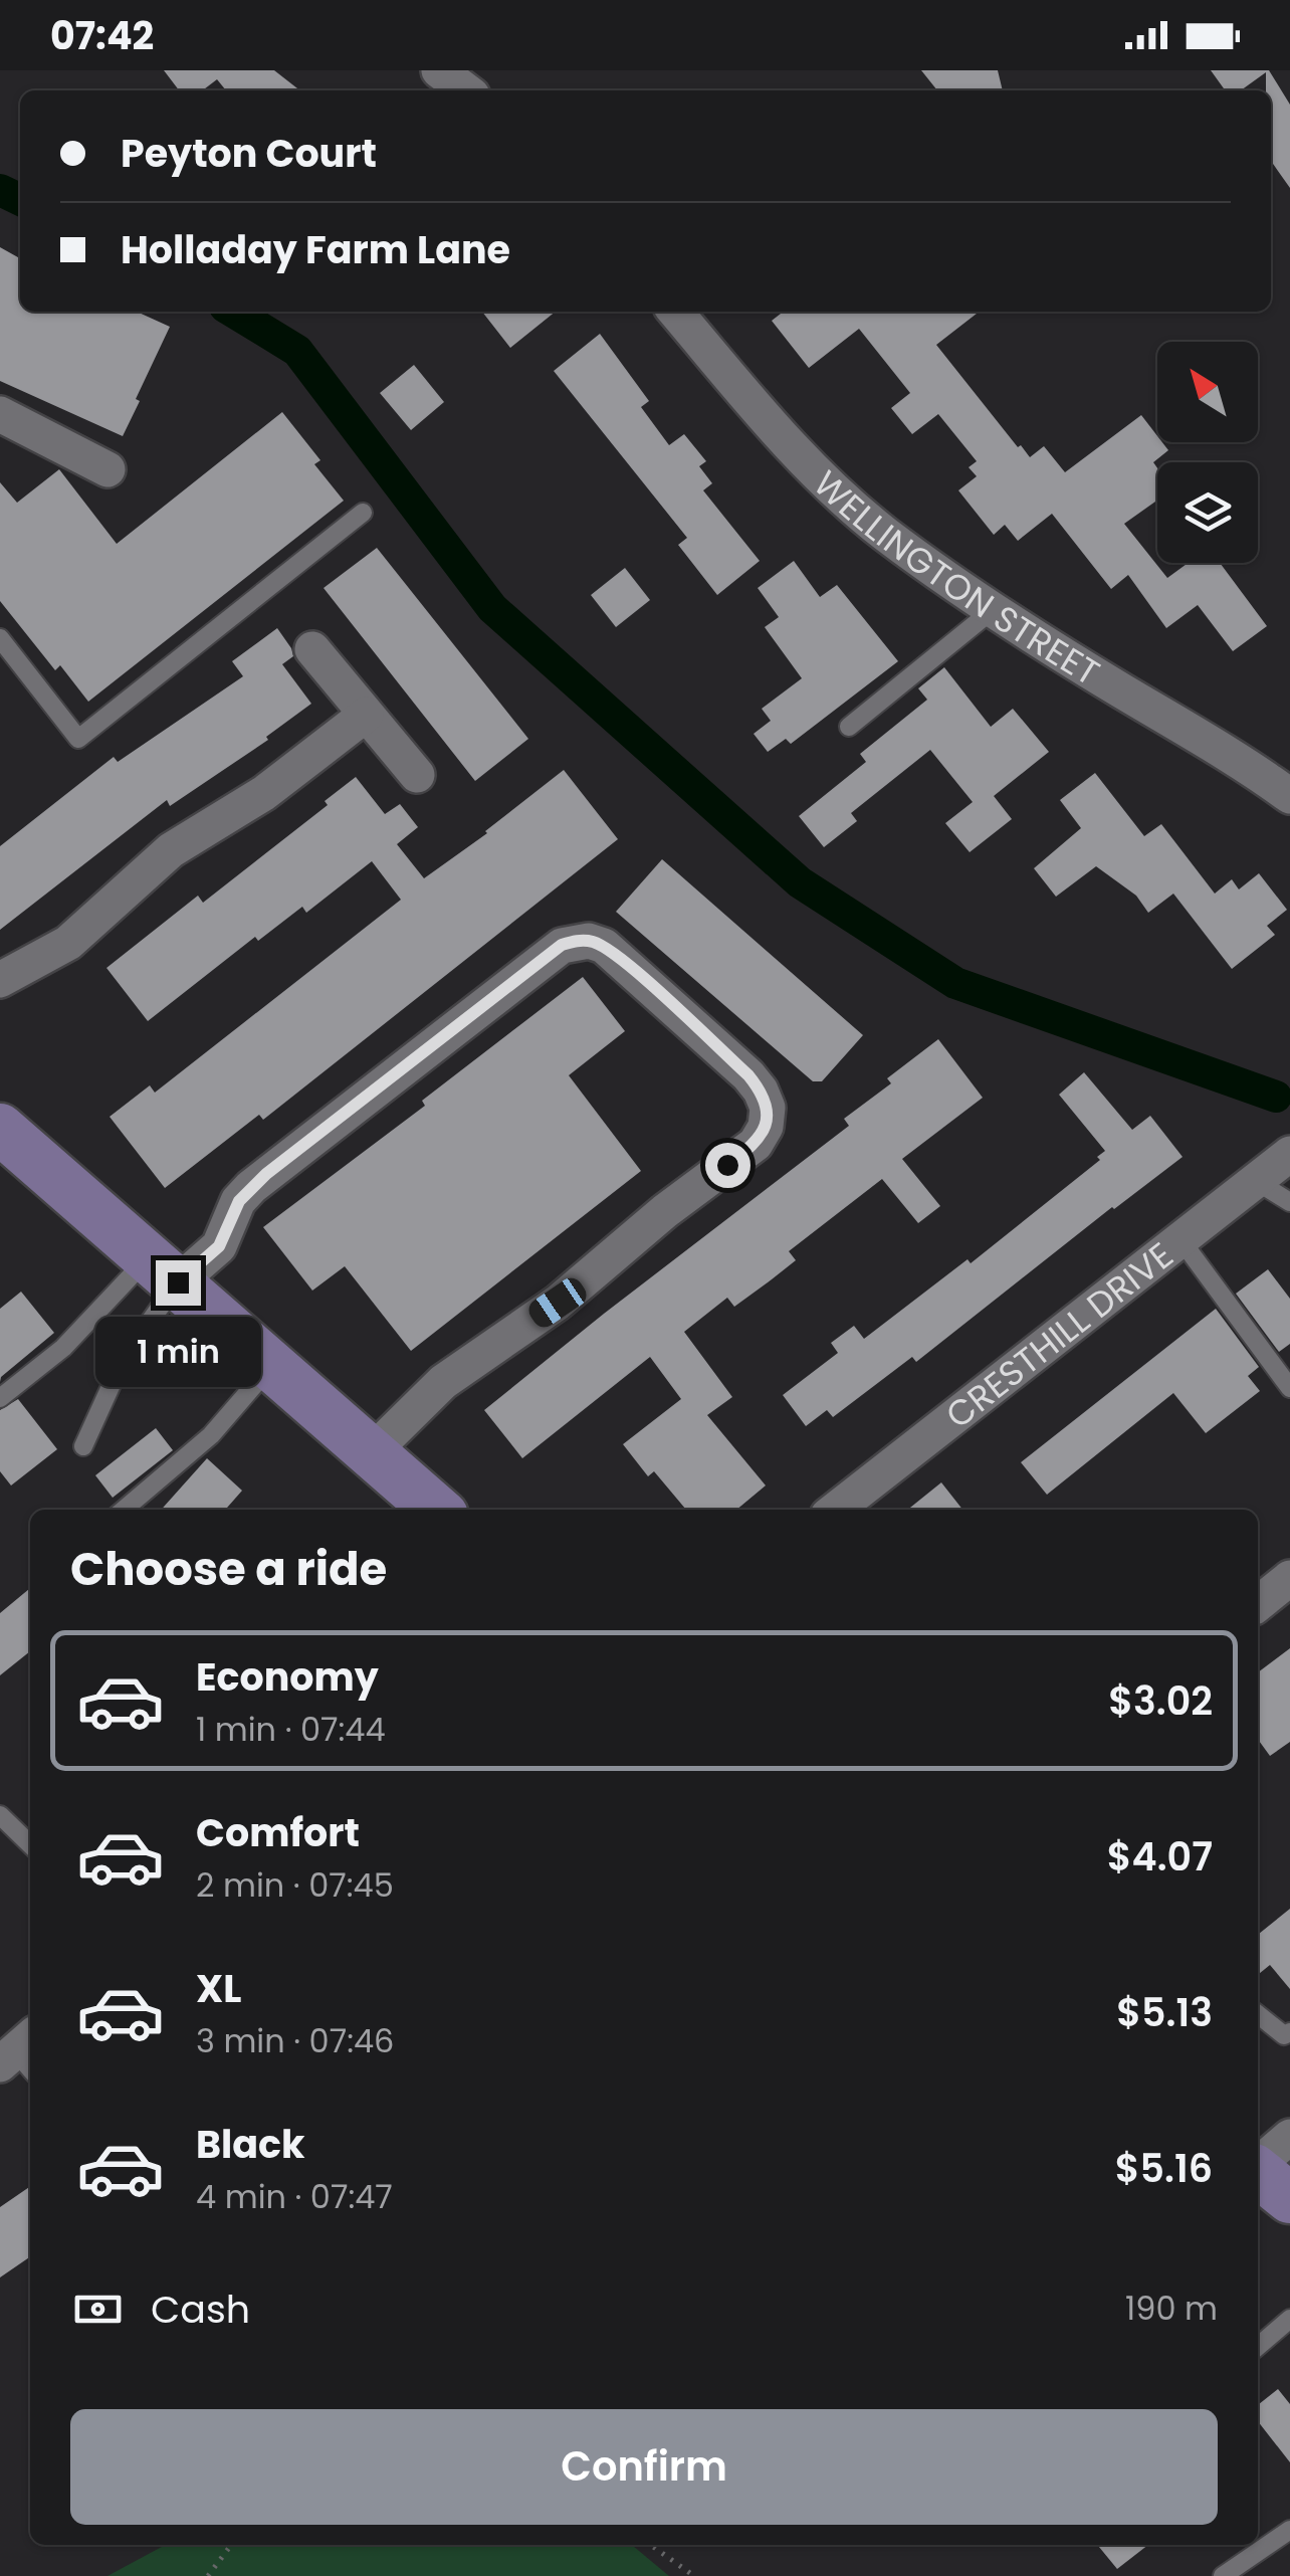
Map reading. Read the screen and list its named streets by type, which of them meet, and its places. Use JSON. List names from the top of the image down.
{
  "streets": {
    "street": ["WELLINGTON STREET", "CRESTHILL DRIVE"]
  },
  "north": "top left",
  "page": {
    "status": "07:42",
    "banner": ["Peyton Court", "Holladay Farm Lane"],
    "bubble": "1 min",
    "heading": "Choose a ride",
    "list": [
      {
        "name": "Economy",
        "note": "1 min · 07:44",
        "value": "$3.02"
      },
      {
        "name": "Comfort",
        "note": "2 min · 07:45",
        "value": "$4.07"
      },
      {
        "name": "XL",
        "note": "3 min · 07:46",
        "value": "$5.13"
      },
      {
        "name": "Black",
        "note": "4 min · 07:47",
        "value": "$5.16"
      }
    ],
    "pay": ["Cash", "190 m"],
    "buttons": "Confirm"
  }
}
